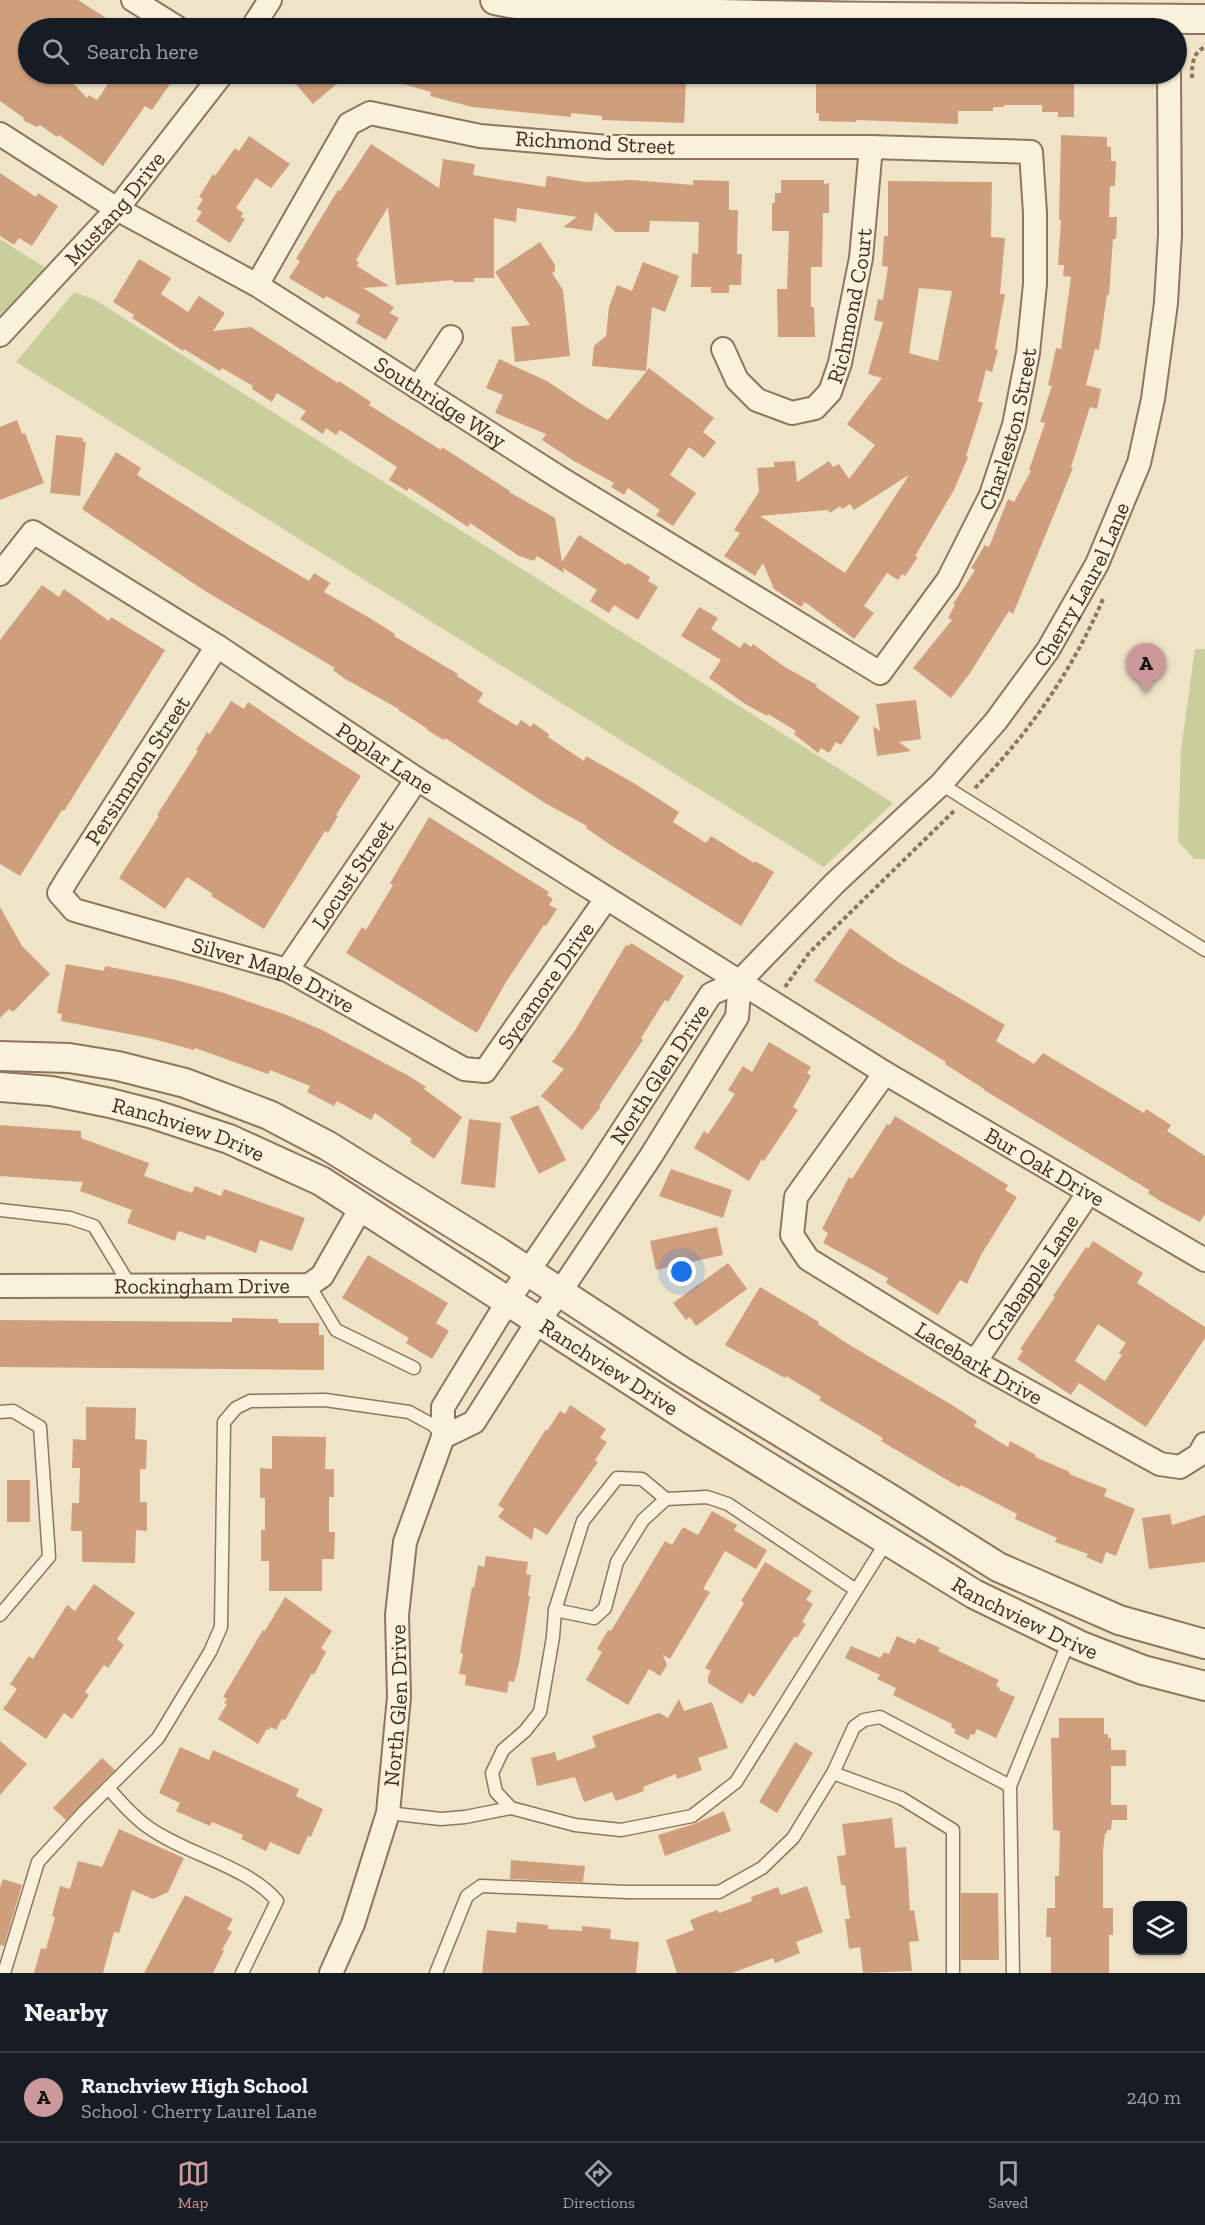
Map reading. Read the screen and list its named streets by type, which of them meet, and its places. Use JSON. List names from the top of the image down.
{
  "streets": {
    "street": [
      "Richmond Street",
      "Mustang Drive",
      "Richmond Court",
      "Southridge Way",
      "Charleston Street",
      "Cherry Laurel Lane",
      "Poplar Lane",
      "Persimmon Street",
      "Locust Street",
      "Silver Maple Drive",
      "Sycamore Drive",
      "North Glen Drive",
      "Ranchview Drive",
      "Bur Oak Drive",
      "Crabapple Lane",
      "Rockingham Drive",
      "Lacebark Drive"
    ]
  },
  "crossings": [
    ["Richmond Street", "Richmond Court"],
    ["Richmond Street", "Southridge Way"],
    ["Richmond Street", "Charleston Street"],
    ["Mustang Drive", "Southridge Way"],
    ["Southridge Way", "Charleston Street"],
    ["Cherry Laurel Lane", "Poplar Lane"],
    ["Cherry Laurel Lane", "North Glen Drive"],
    ["Poplar Lane", "Persimmon Street"],
    ["Poplar Lane", "Locust Street"],
    ["Poplar Lane", "Sycamore Drive"],
    ["Poplar Lane", "North Glen Drive"],
    ["Poplar Lane", "Bur Oak Drive"],
    ["Persimmon Street", "Silver Maple Drive"],
    ["Locust Street", "Silver Maple Drive"],
    ["Silver Maple Drive", "Sycamore Drive"],
    ["North Glen Drive", "Ranchview Drive"],
    ["Ranchview Drive", "Rockingham Drive"],
    ["Bur Oak Drive", "Crabapple Lane"],
    ["Bur Oak Drive", "Lacebark Drive"],
    ["Crabapple Lane", "Lacebark Drive"]
  ],
  "page": {
    "search": "Search here",
    "pins": "A",
    "heading": "Nearby",
    "list": [
      {
        "mark": "A",
        "name": "Ranchview High School",
        "note": "School · Cherry Laurel Lane",
        "value": "240 m"
      }
    ],
    "nav": ["Map", "Directions", "Saved"]
  }
}
